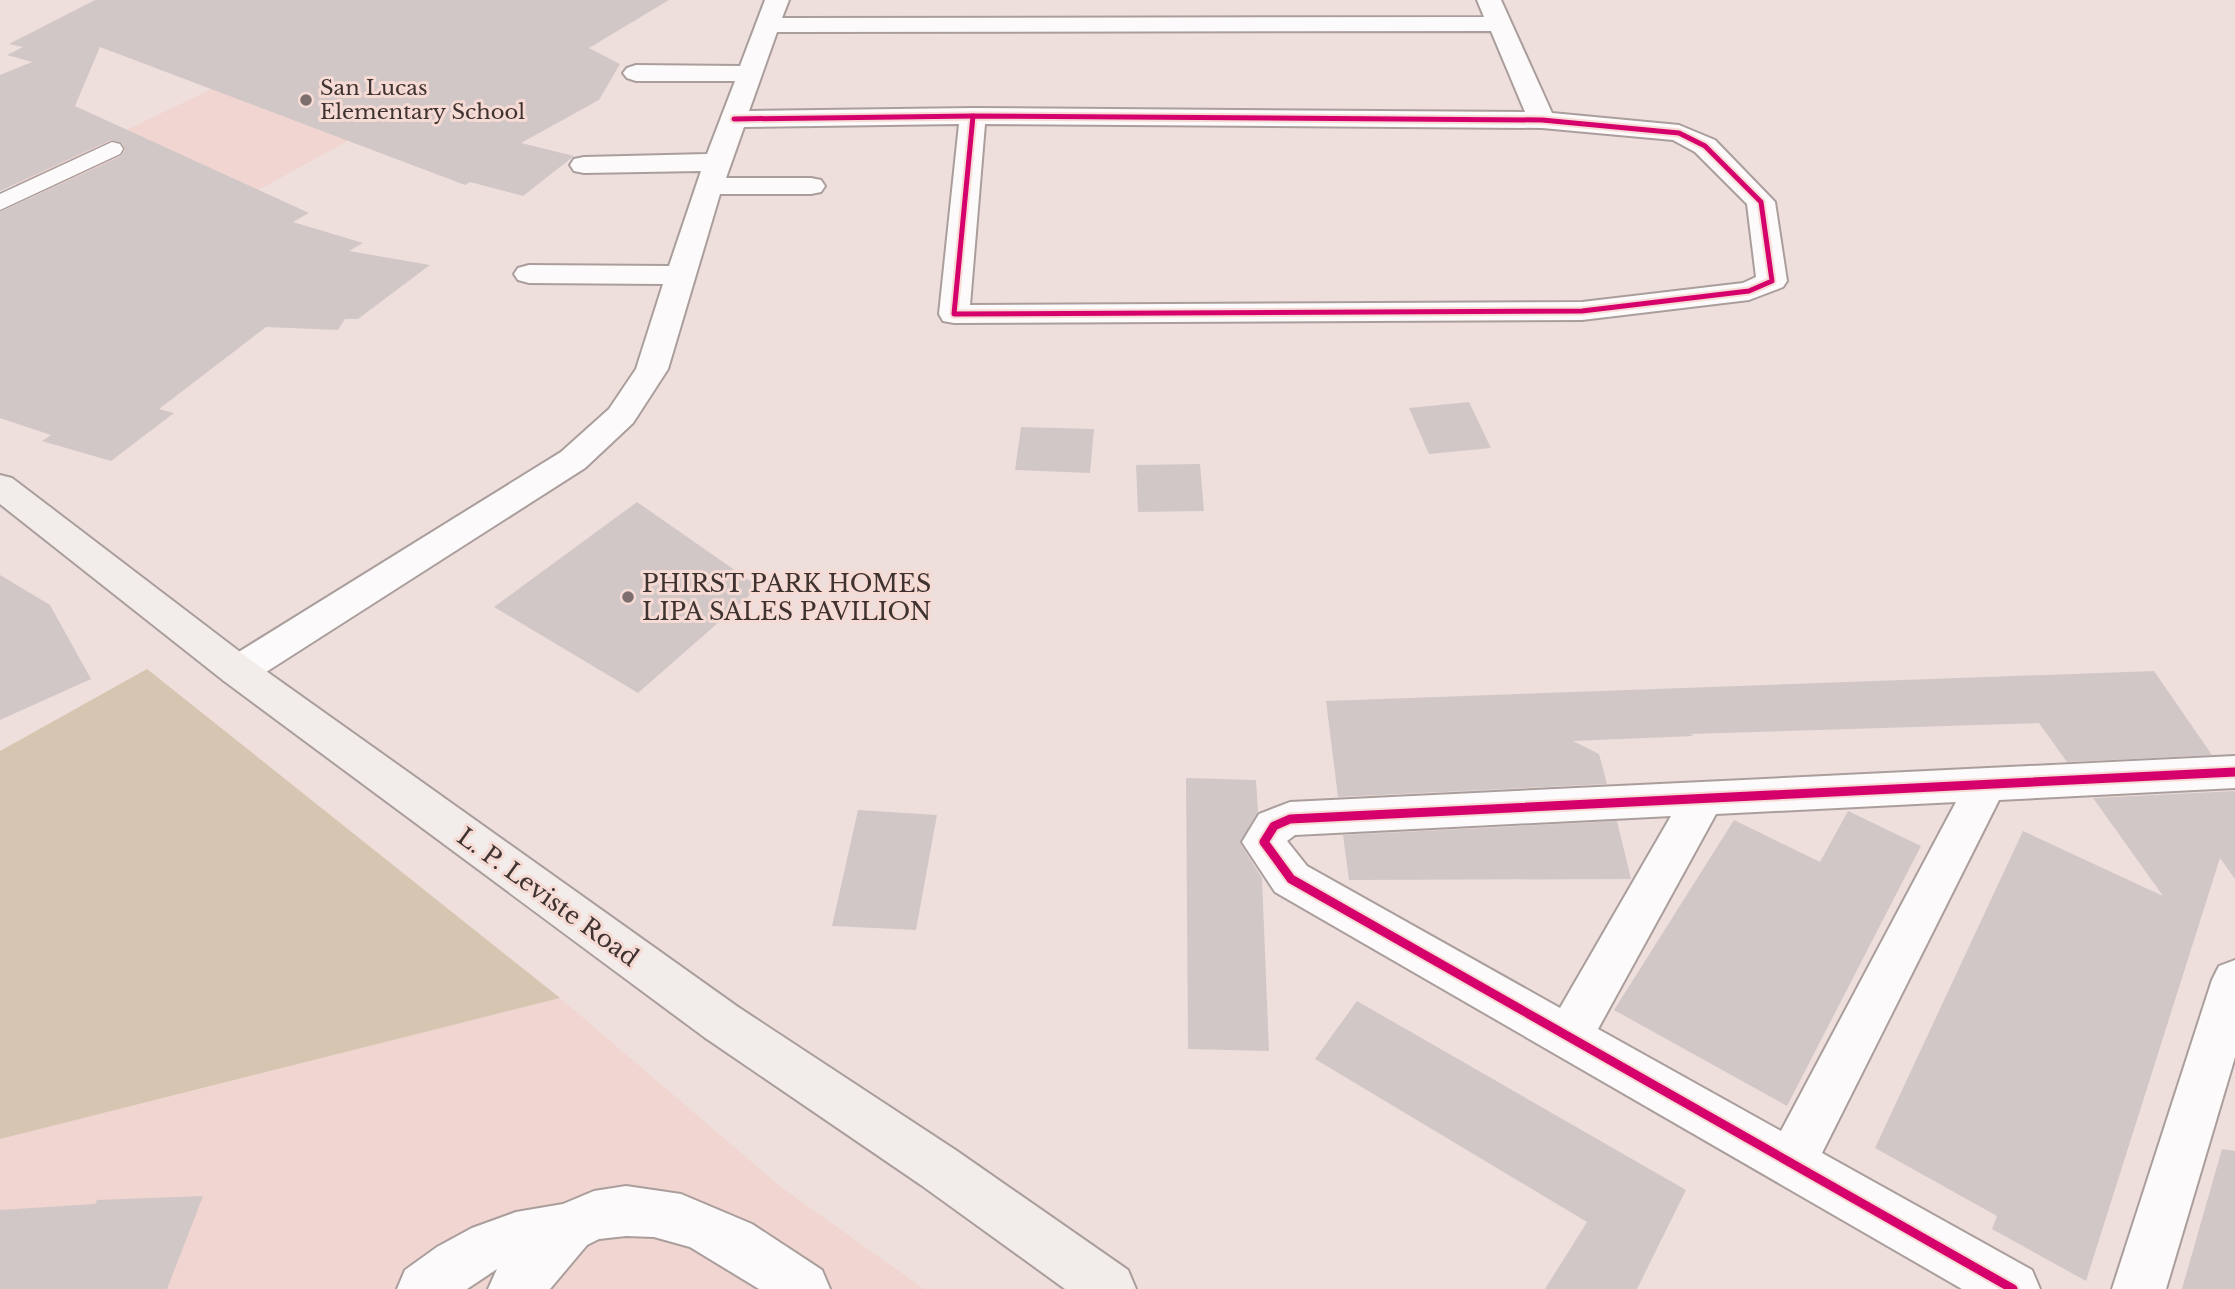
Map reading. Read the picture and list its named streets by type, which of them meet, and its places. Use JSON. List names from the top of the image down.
{
  "streets": {
    "main road": ["L. P. Leviste Road"]
  },
  "places": ["San Lucas Elementary School", "PHIRST PARK HOMES LIPA SALES PAVILION"]
}
